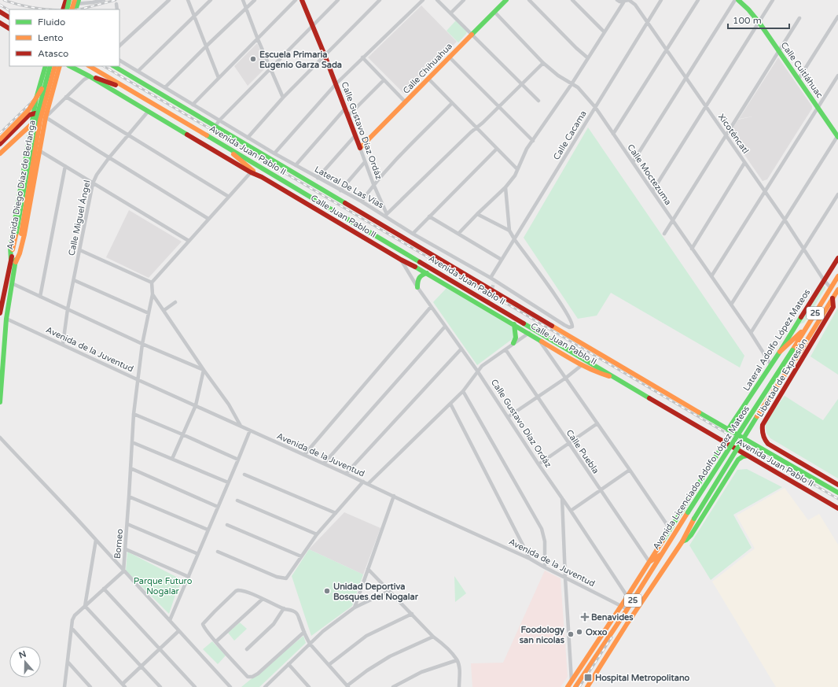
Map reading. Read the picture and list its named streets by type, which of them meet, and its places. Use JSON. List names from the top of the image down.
{
  "streets": {
    "main road": [
      "Calle Chihuahua",
      "Calle Cuitláhuac",
      "Calle Gustavo Díaz Ordáz",
      "Avenida Juan Pablo II",
      "Avenida Diego Díaz de Berlanga",
      "Calle Juan Pablo II",
      "25",
      "Lateral Adolfo López Mateos",
      "Libertad de Expresión",
      "Avenida Licenciado Adolfo López Mateos"
    ],
    "street": [
      "Xicoténcatl",
      "Calle Cacama",
      "Calle Moctezuma",
      "Lateral De Las Vías",
      "Calle Miguel Ángel",
      "Avenida de la Juventud",
      "Calle Puebla",
      "Borneo"
    ]
  },
  "crossings": [
    ["Calle Chihuahua", "Calle Gustavo Díaz Ordáz"],
    ["Calle Chihuahua", "Calle Moctezuma"],
    ["Calle Gustavo Díaz Ordáz", "Lateral De Las Vías"],
    ["Calle Gustavo Díaz Ordáz", "Calle Juan Pablo II"],
    ["Xicoténcatl", "Calle Cacama"],
    ["Xicoténcatl", "Lateral Adolfo López Mateos"],
    ["Xicoténcatl", "Avenida Licenciado Adolfo López Mateos"],
    ["Calle Cacama", "Calle Moctezuma"],
    ["Calle Cacama", "Lateral De Las Vías"],
    ["Avenida Juan Pablo II", "Calle Juan Pablo II"],
    ["Avenida Juan Pablo II", "Lateral Adolfo López Mateos"],
    ["Calle Moctezuma", "Lateral Adolfo López Mateos"],
    ["Avenida Diego Díaz de Berlanga", "Avenida de la Juventud"],
    ["Calle Juan Pablo II", "Calle Miguel Ángel"],
    ["Calle Miguel Ángel", "Avenida de la Juventud"],
    ["Avenida de la Juventud", "Avenida Licenciado Adolfo López Mateos"],
    ["Avenida de la Juventud", "Borneo"],
    ["Libertad de Expresión", "Avenida Licenciado Adolfo López Mateos"]
  ],
  "parks": ["Parque Futuro Nogalar"],
  "places": {
    "other": [
      "Escuela Primaria Eugenio Garza Sada",
      "Unidad Deportiva Bosques del Nogalar",
      "Oxxo",
      "Foodology san nicolas"
    ],
    "health": ["Benavides"],
    "transit": ["Hospital Metropolitano"]
  },
  "legend": ["Fluido", "Lento", "Atasco"],
  "scale_bar": "100 m",
  "north": "top"
}
